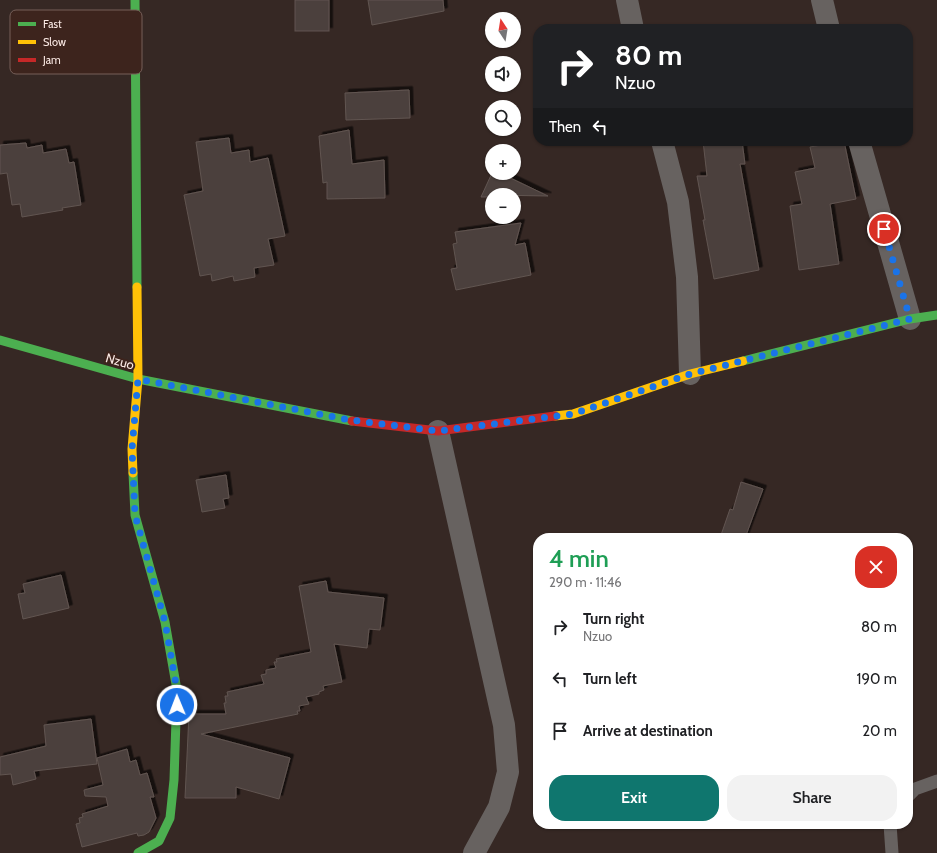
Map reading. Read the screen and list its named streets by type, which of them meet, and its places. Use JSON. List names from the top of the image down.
{
  "streets": {
    "street": ["Nzuo"]
  },
  "legend": ["Fast", "Slow", "Jam"],
  "north": "top",
  "page": {
    "map_buttons": ["+", "−"],
    "turn": ["80 m", "Nzuo"],
    "then": "Then",
    "heading": ["4 min", "290 m · 11:46"],
    "list": [
      {
        "name": "Turn right",
        "note": "Nzuo",
        "value": "80 m"
      },
      {
        "name": "Turn left",
        "value": "190 m"
      },
      {
        "name": "Arrive at destination",
        "value": "20 m"
      }
    ],
    "buttons": ["Exit", "Share"]
  }
}
